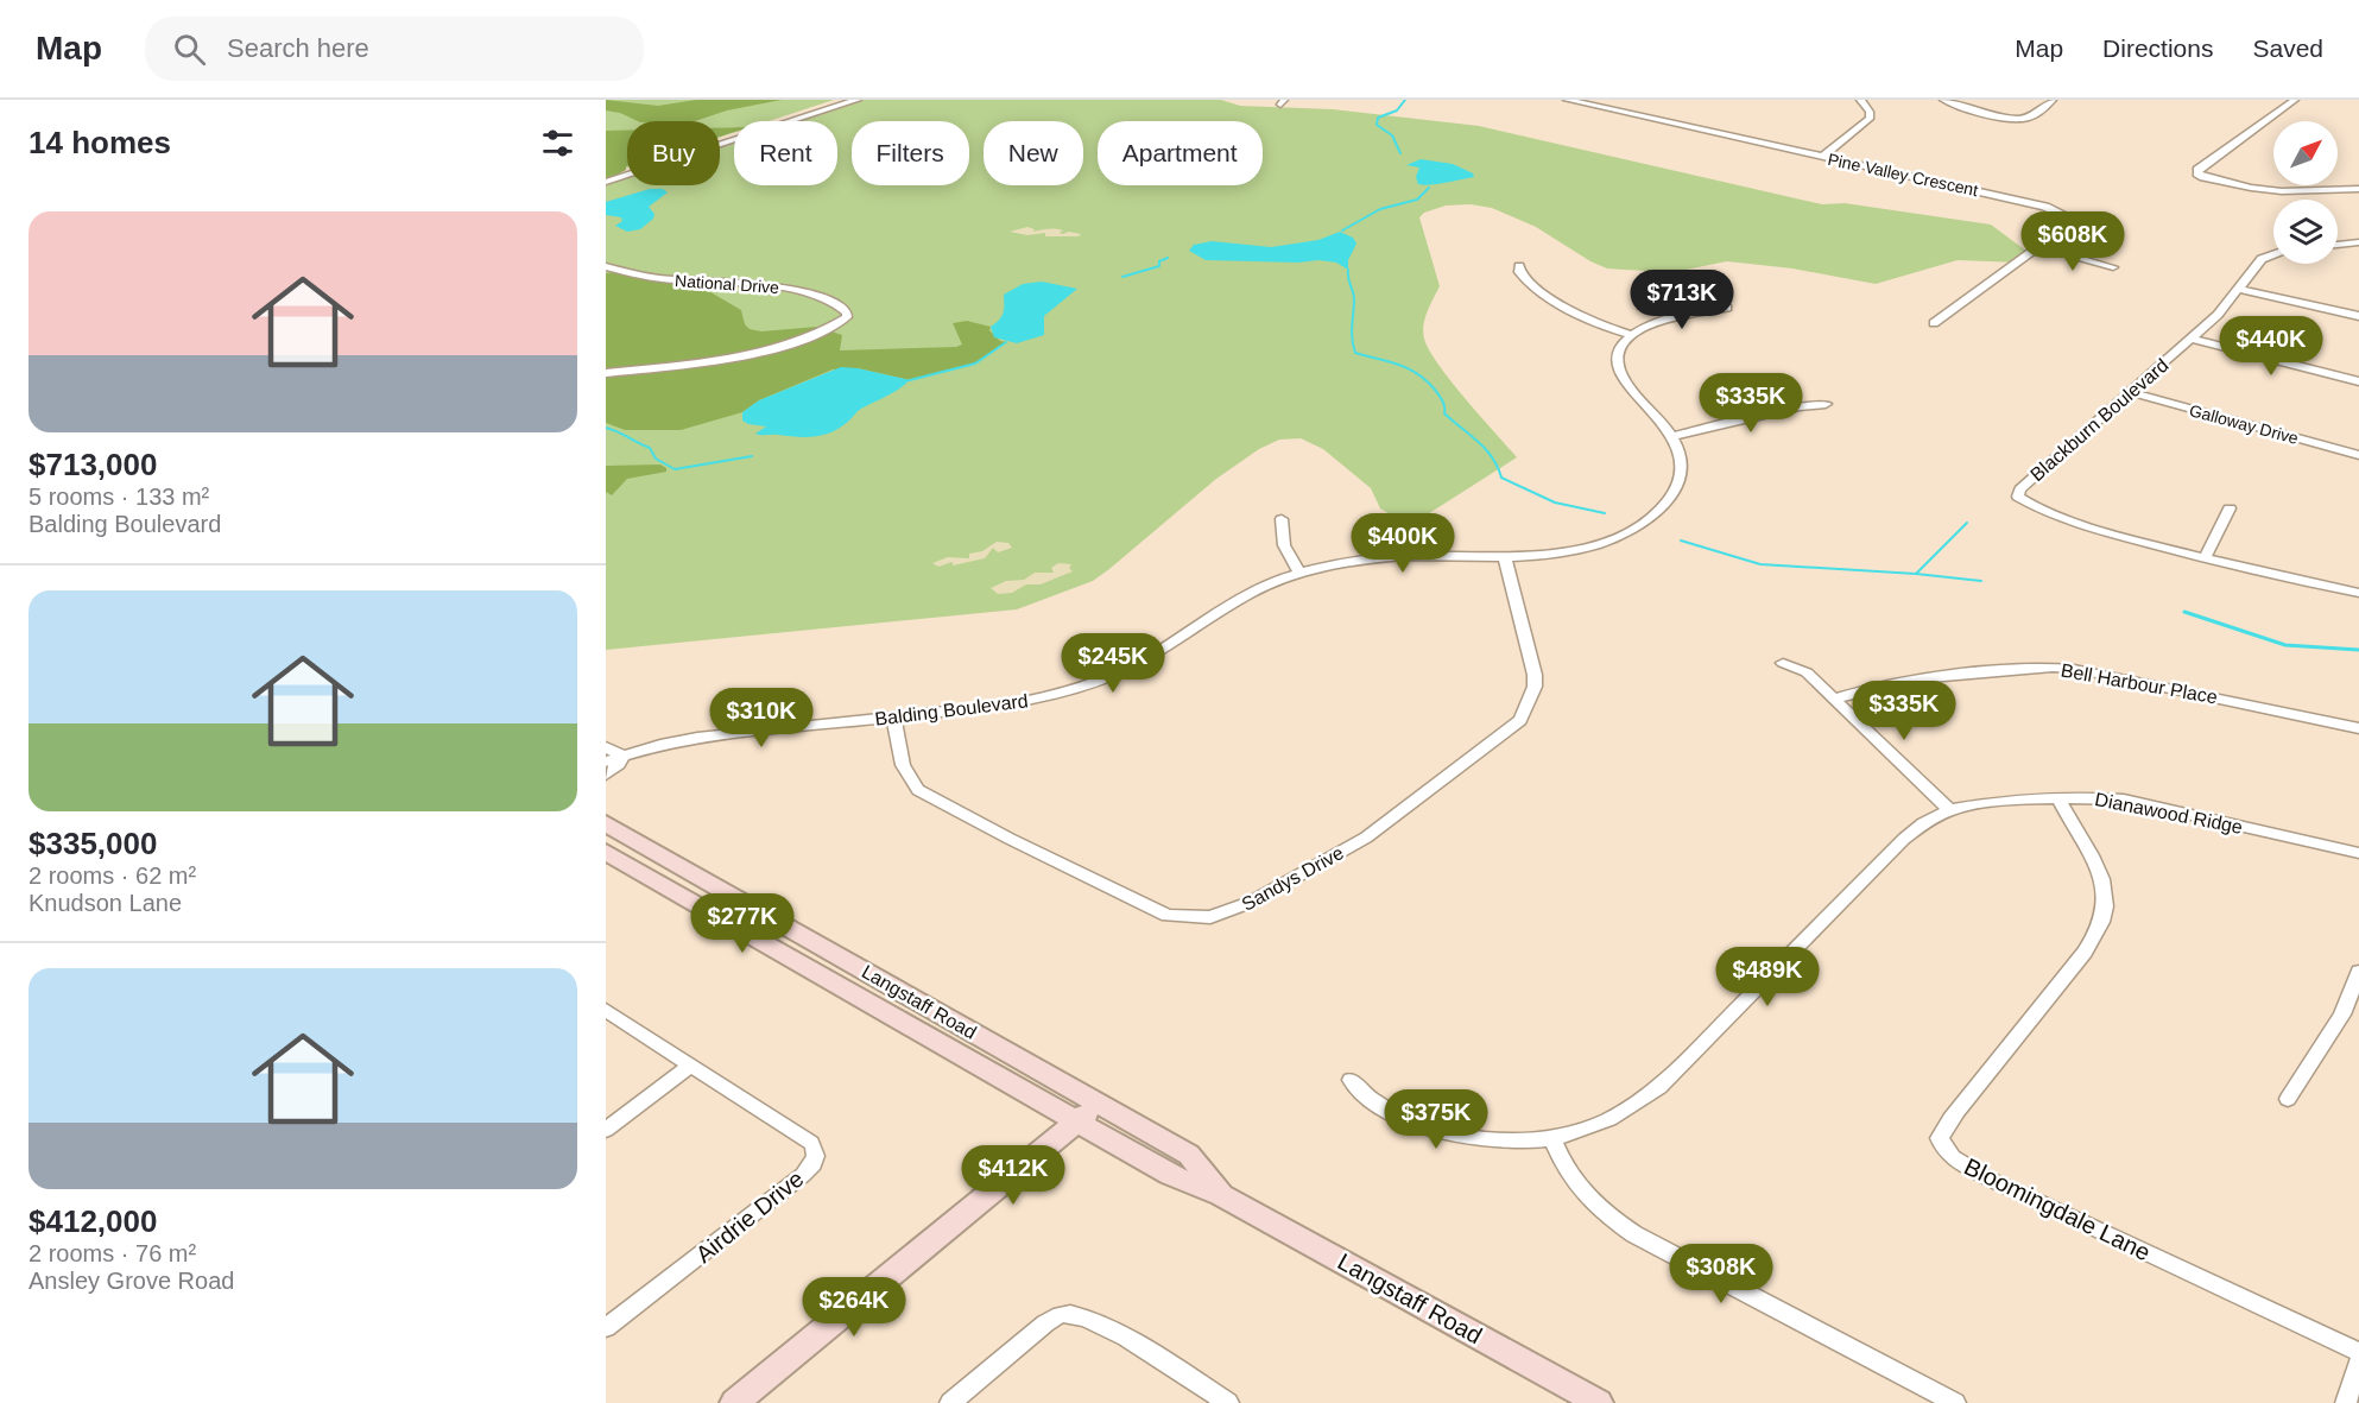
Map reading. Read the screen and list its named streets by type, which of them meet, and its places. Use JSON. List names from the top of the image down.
{
  "streets": {
    "main road": ["Langstaff Road"],
    "street": [
      "Pine Valley Crescent",
      "National Drive",
      "Blackburn Boulevard",
      "Galloway Drive",
      "Bell Harbour Place",
      "Balding Boulevard",
      "Dianawood Ridge",
      "Sandys Drive",
      "Bloomingdale Lane",
      "Airdrie Drive"
    ]
  },
  "crossings": [
    ["Blackburn Boulevard", "Galloway Drive"],
    ["Balding Boulevard", "Sandys Drive"],
    ["Dianawood Ridge", "Bloomingdale Lane"]
  ],
  "north": "top right",
  "page": {
    "header": "Map",
    "search": "Search here",
    "nav": ["Map", "Directions", "Saved"],
    "heading": "14 homes",
    "chip": [
      "Buy",
      "Rent",
      "Filters",
      "New",
      "Apartment"
    ],
    "list": [
      {
        "name": "$713,000",
        "note": "5 rooms · 133 m² · Balding Boulevard"
      },
      {
        "name": "$335,000",
        "note": "2 rooms · 62 m² · Knudson Lane"
      },
      {
        "name": "$412,000",
        "note": "2 rooms · 76 m² · Ansley Grove Road"
      }
    ],
    "price": [
      "$608K",
      "$713K",
      "$440K",
      "$335K",
      "$400K",
      "$245K",
      "$335K",
      "$310K",
      "$277K",
      "$489K",
      "$375K",
      "$412K",
      "$308K",
      "$264K"
    ]
  }
}
